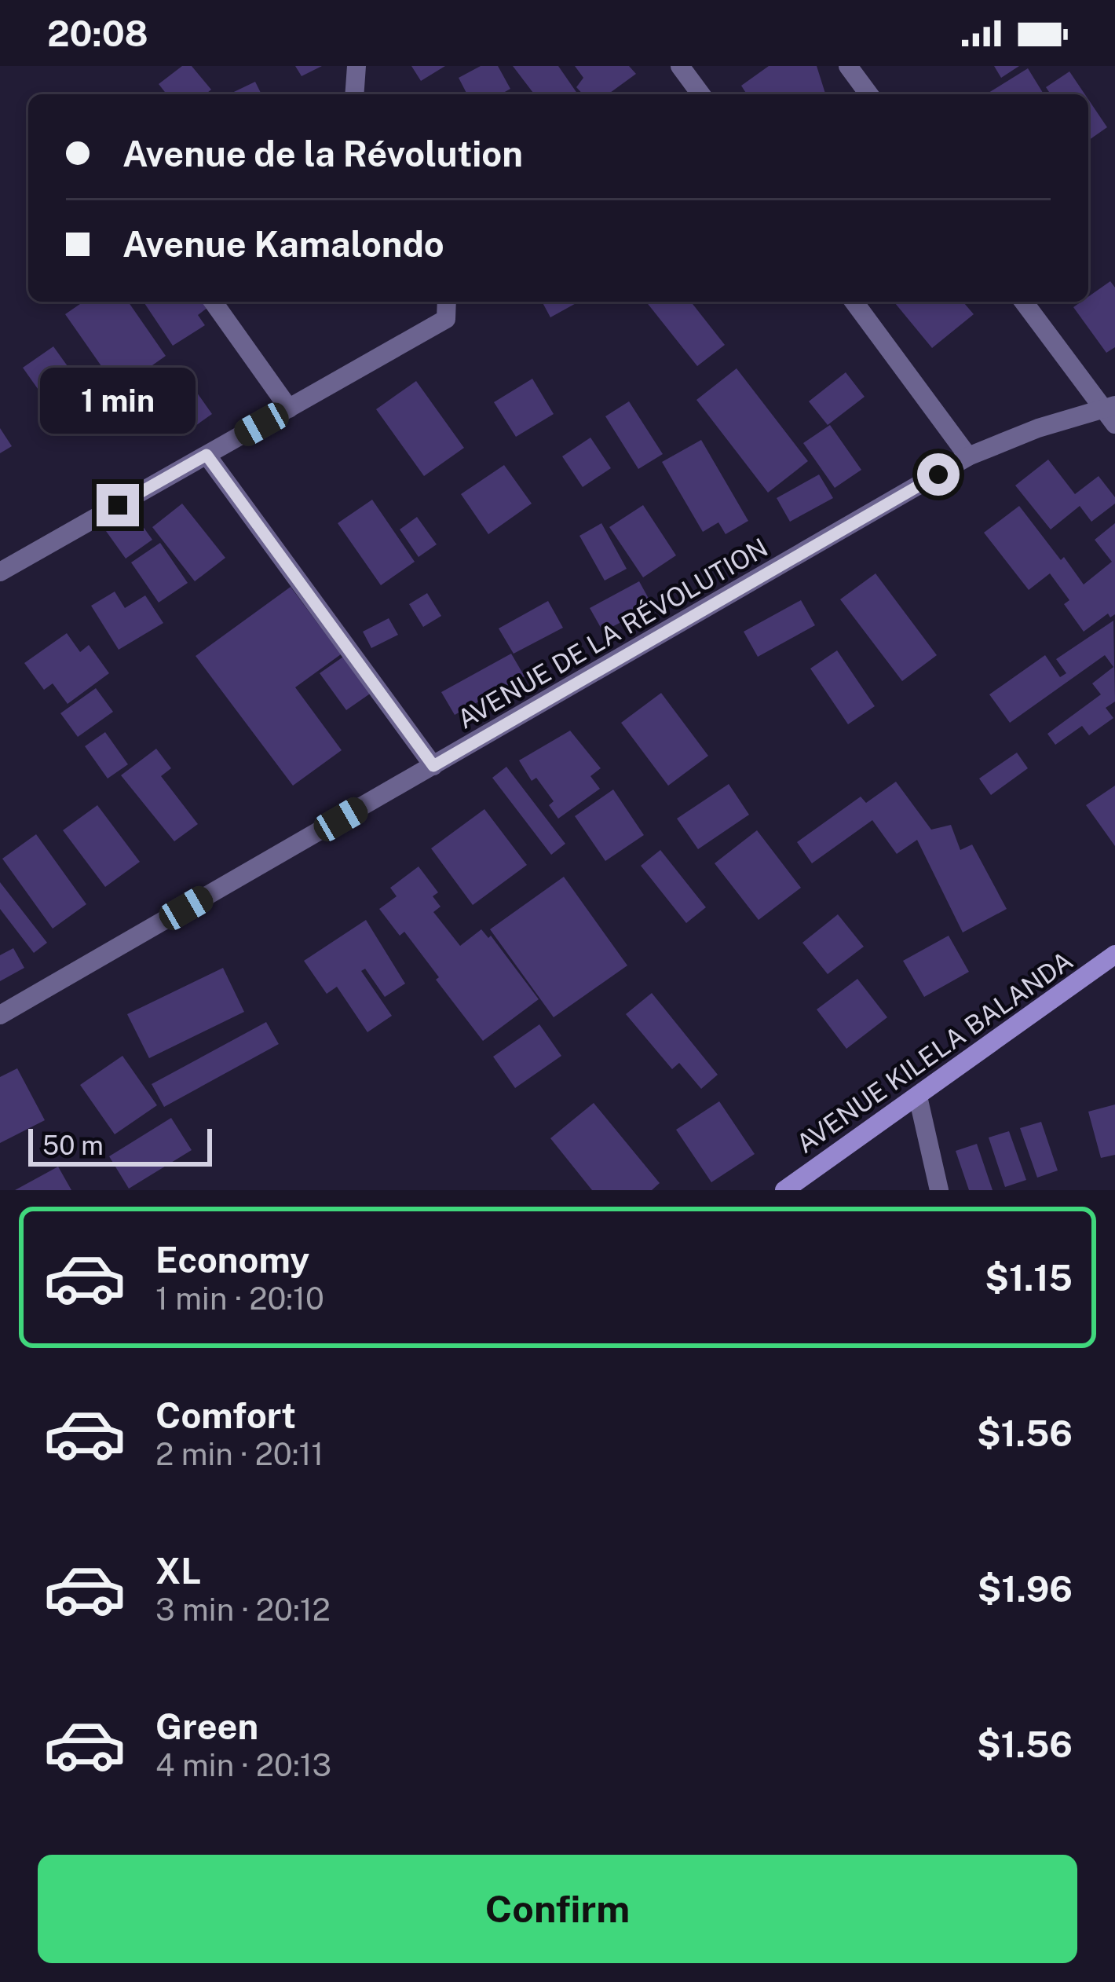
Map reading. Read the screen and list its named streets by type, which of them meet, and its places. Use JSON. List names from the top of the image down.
{
  "streets": {
    "main road": ["AVENUE KILELA BALANDA"],
    "street": ["AVENUE DE LA RÉVOLUTION"]
  },
  "scale_bar": "50 m",
  "page": {
    "status": "20:08",
    "banner": ["Avenue de la Révolution", "Avenue Kamalondo"],
    "bubble": "1 min",
    "scale": "50 m",
    "list": [
      {
        "name": "Economy",
        "note": "1 min · 20:10",
        "value": "$1.15"
      },
      {
        "name": "Comfort",
        "note": "2 min · 20:11",
        "value": "$1.56"
      },
      {
        "name": "XL",
        "note": "3 min · 20:12",
        "value": "$1.96"
      },
      {
        "name": "Green",
        "note": "4 min · 20:13",
        "value": "$1.56"
      }
    ],
    "buttons": "Confirm"
  }
}
